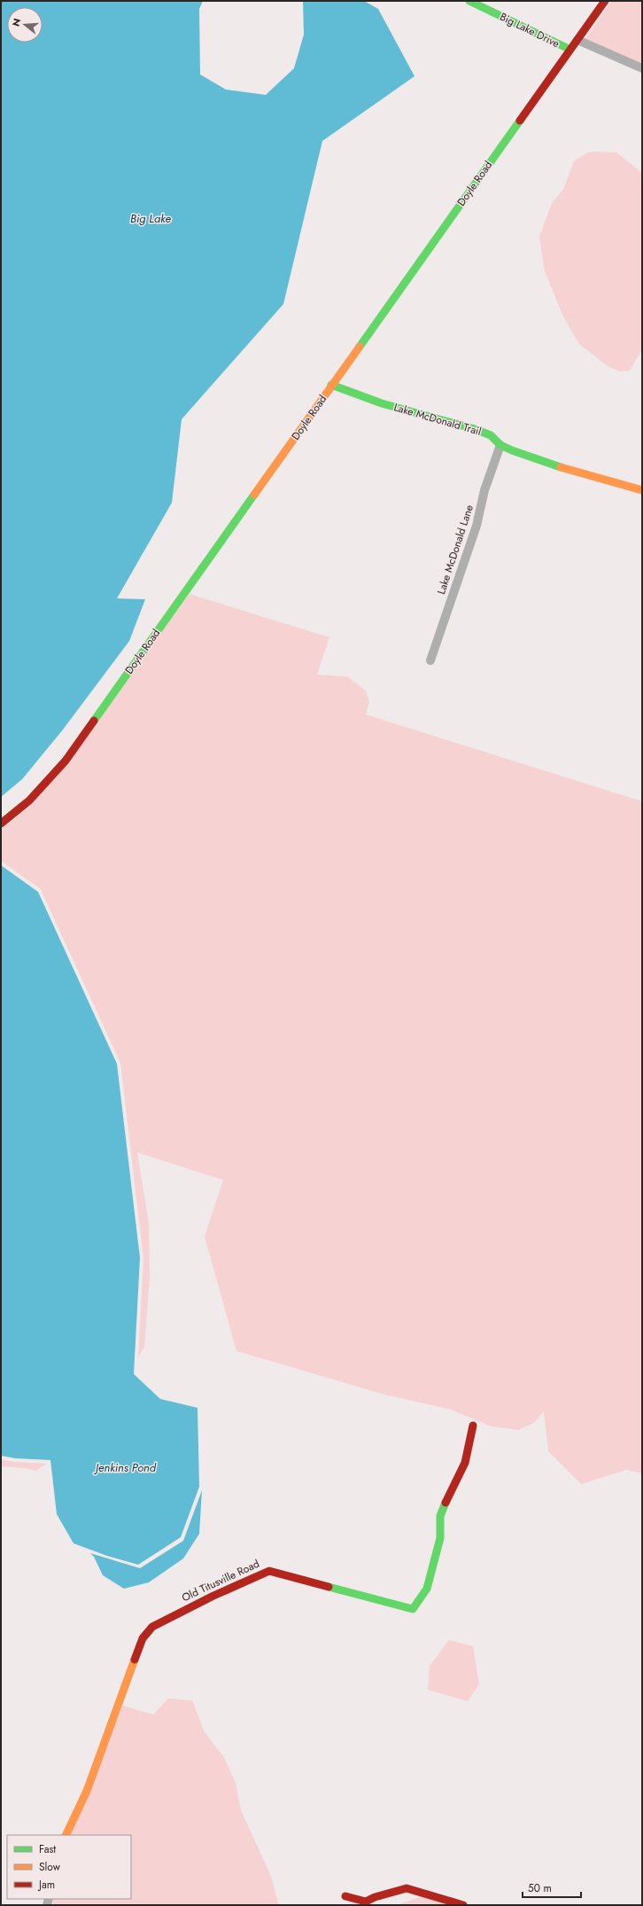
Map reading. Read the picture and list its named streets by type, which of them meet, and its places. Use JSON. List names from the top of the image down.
{
  "streets": {
    "street": [
      "Big Lake Drive",
      "Doyle Road",
      "Lake McDonald Trail",
      "Lake McDonald Lane",
      "Old Titusville Road"
    ]
  },
  "crossings": [
    ["Big Lake Drive", "Doyle Road"],
    ["Doyle Road", "Lake McDonald Trail"],
    ["Lake McDonald Trail", "Lake McDonald Lane"]
  ],
  "water": ["Big Lake", "Jenkins Pond"],
  "legend": ["Fast", "Slow", "Jam"],
  "scale_bar": "50 m",
  "north": "left"
}
